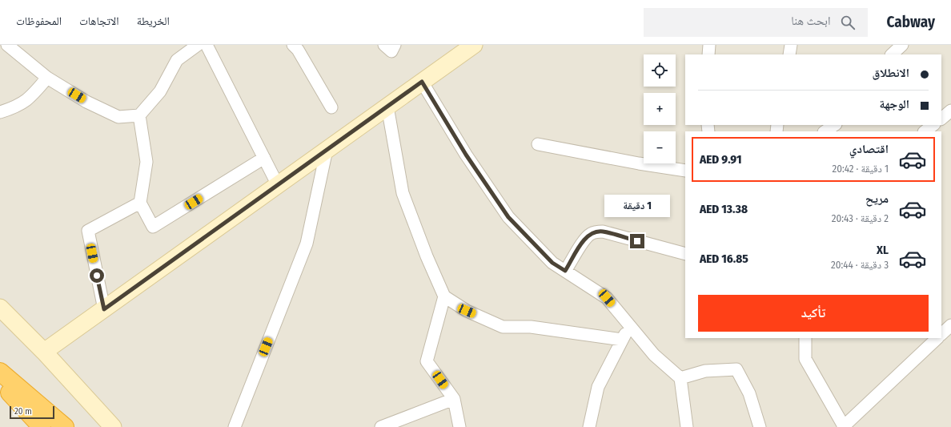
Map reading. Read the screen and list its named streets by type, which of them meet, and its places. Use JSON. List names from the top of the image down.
{
  "scale_bar": "20 m",
  "page": {
    "header": "Cabway",
    "search": "ابحث هنا",
    "nav": ["الخريطة", "الاتجاهات", "المحفوظات"],
    "map_buttons": ["+", "−"],
    "banner": ["الانطلاق", "الوجهة"],
    "list": [
      {
        "name": "اقتصادي",
        "note": "1 دقيقة · 20:42",
        "value": "AED 9.91"
      },
      {
        "name": "مريح",
        "note": "2 دقيقة · 20:43",
        "value": "AED 13.38"
      },
      {
        "name": "XL",
        "note": "3 دقيقة · 20:44",
        "value": "AED 16.85"
      }
    ],
    "bubble": "1 دقيقة",
    "buttons": "تأكيد",
    "scale": "20 m"
  }
}
